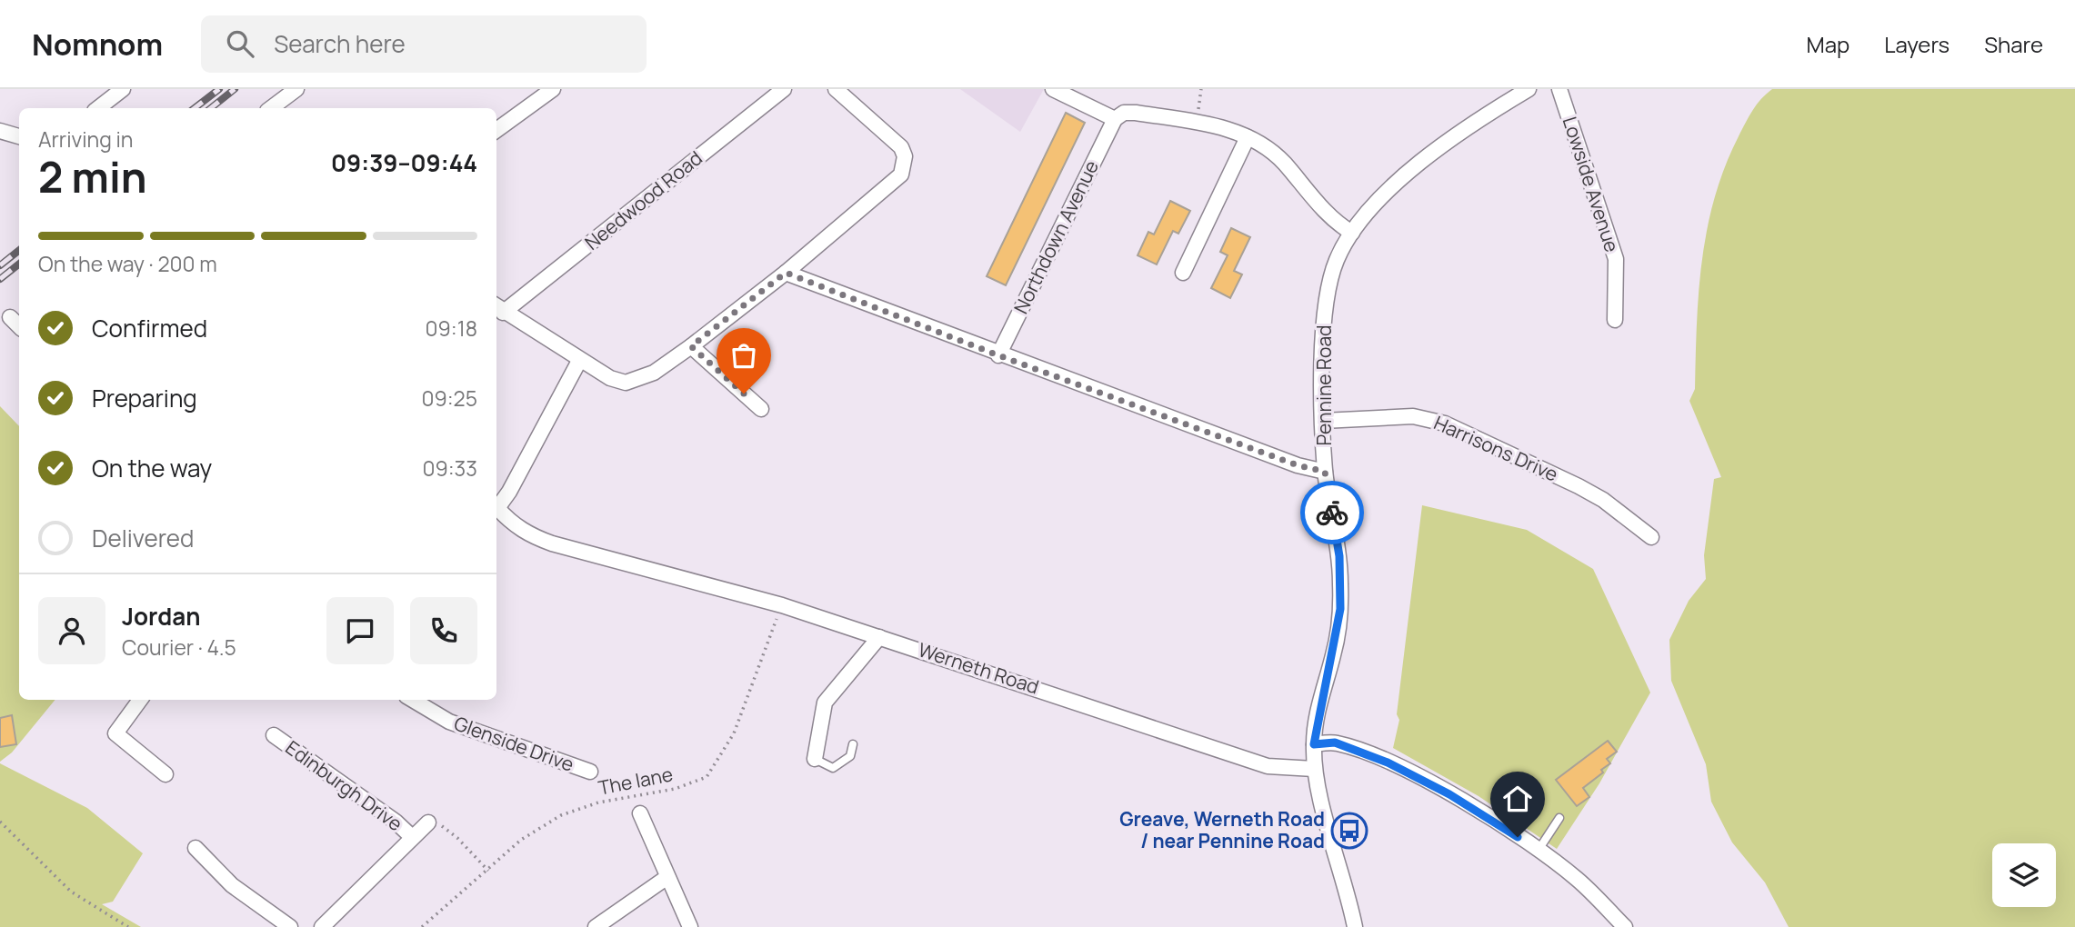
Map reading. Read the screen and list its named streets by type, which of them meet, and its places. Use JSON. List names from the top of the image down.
{
  "streets": {
    "street": [
      "Lowside Avenue",
      "Needwood Road",
      "Northdown Avenue",
      "Pennine Road",
      "Harrisons Drive",
      "Werneth Road",
      "Glenside Drive",
      "Edinburgh Drive"
    ],
    "path": ["The lane"]
  },
  "crossings": [
    ["Pennine Road", "Harrisons Drive"],
    ["Pennine Road", "Werneth Road"],
    ["Werneth Road", "The lane"]
  ],
  "places": {
    "bus stop": ["Greave, Werneth Road / near Pennine Road"]
  },
  "page": {
    "header": "Nomnom",
    "search": "Search here",
    "nav": ["Map", "Layers", "Share"],
    "heading": ["2 min", "Arriving in", "09:39–09:44"],
    "panel": ["Jordan", "Courier · 4.5"],
    "bar": "On the way · 200 m",
    "list": [
      ["Confirmed", "09:18"],
      ["Preparing", "09:25"],
      ["On the way", "09:33"],
      "Delivered"
    ]
  }
}
